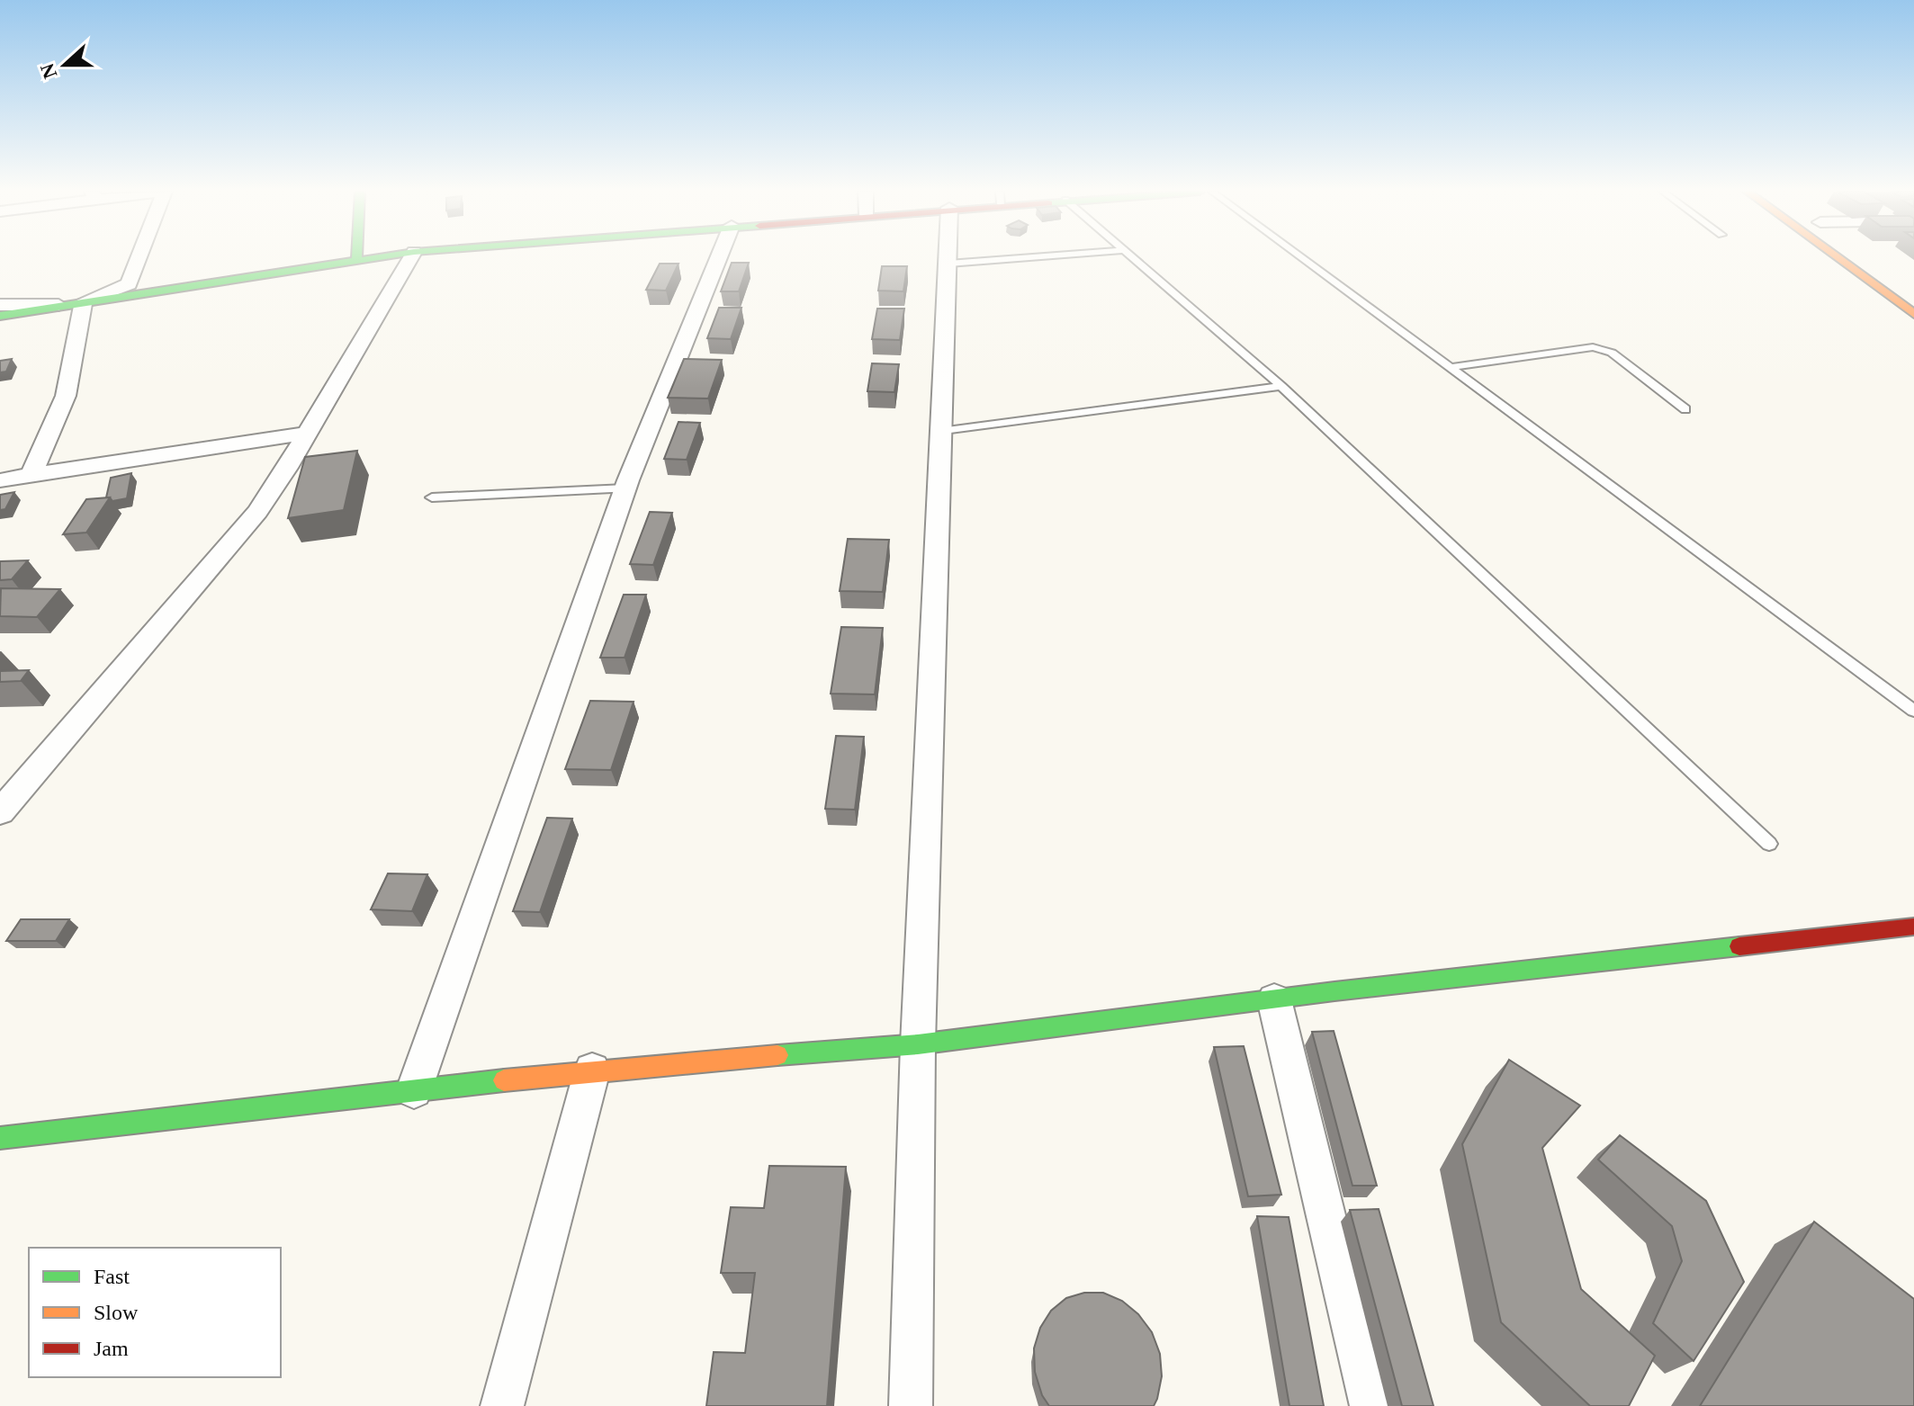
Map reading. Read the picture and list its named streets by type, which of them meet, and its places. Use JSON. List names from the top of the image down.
{
  "legend": ["Fast", "Slow", "Jam"],
  "north": "left"
}
